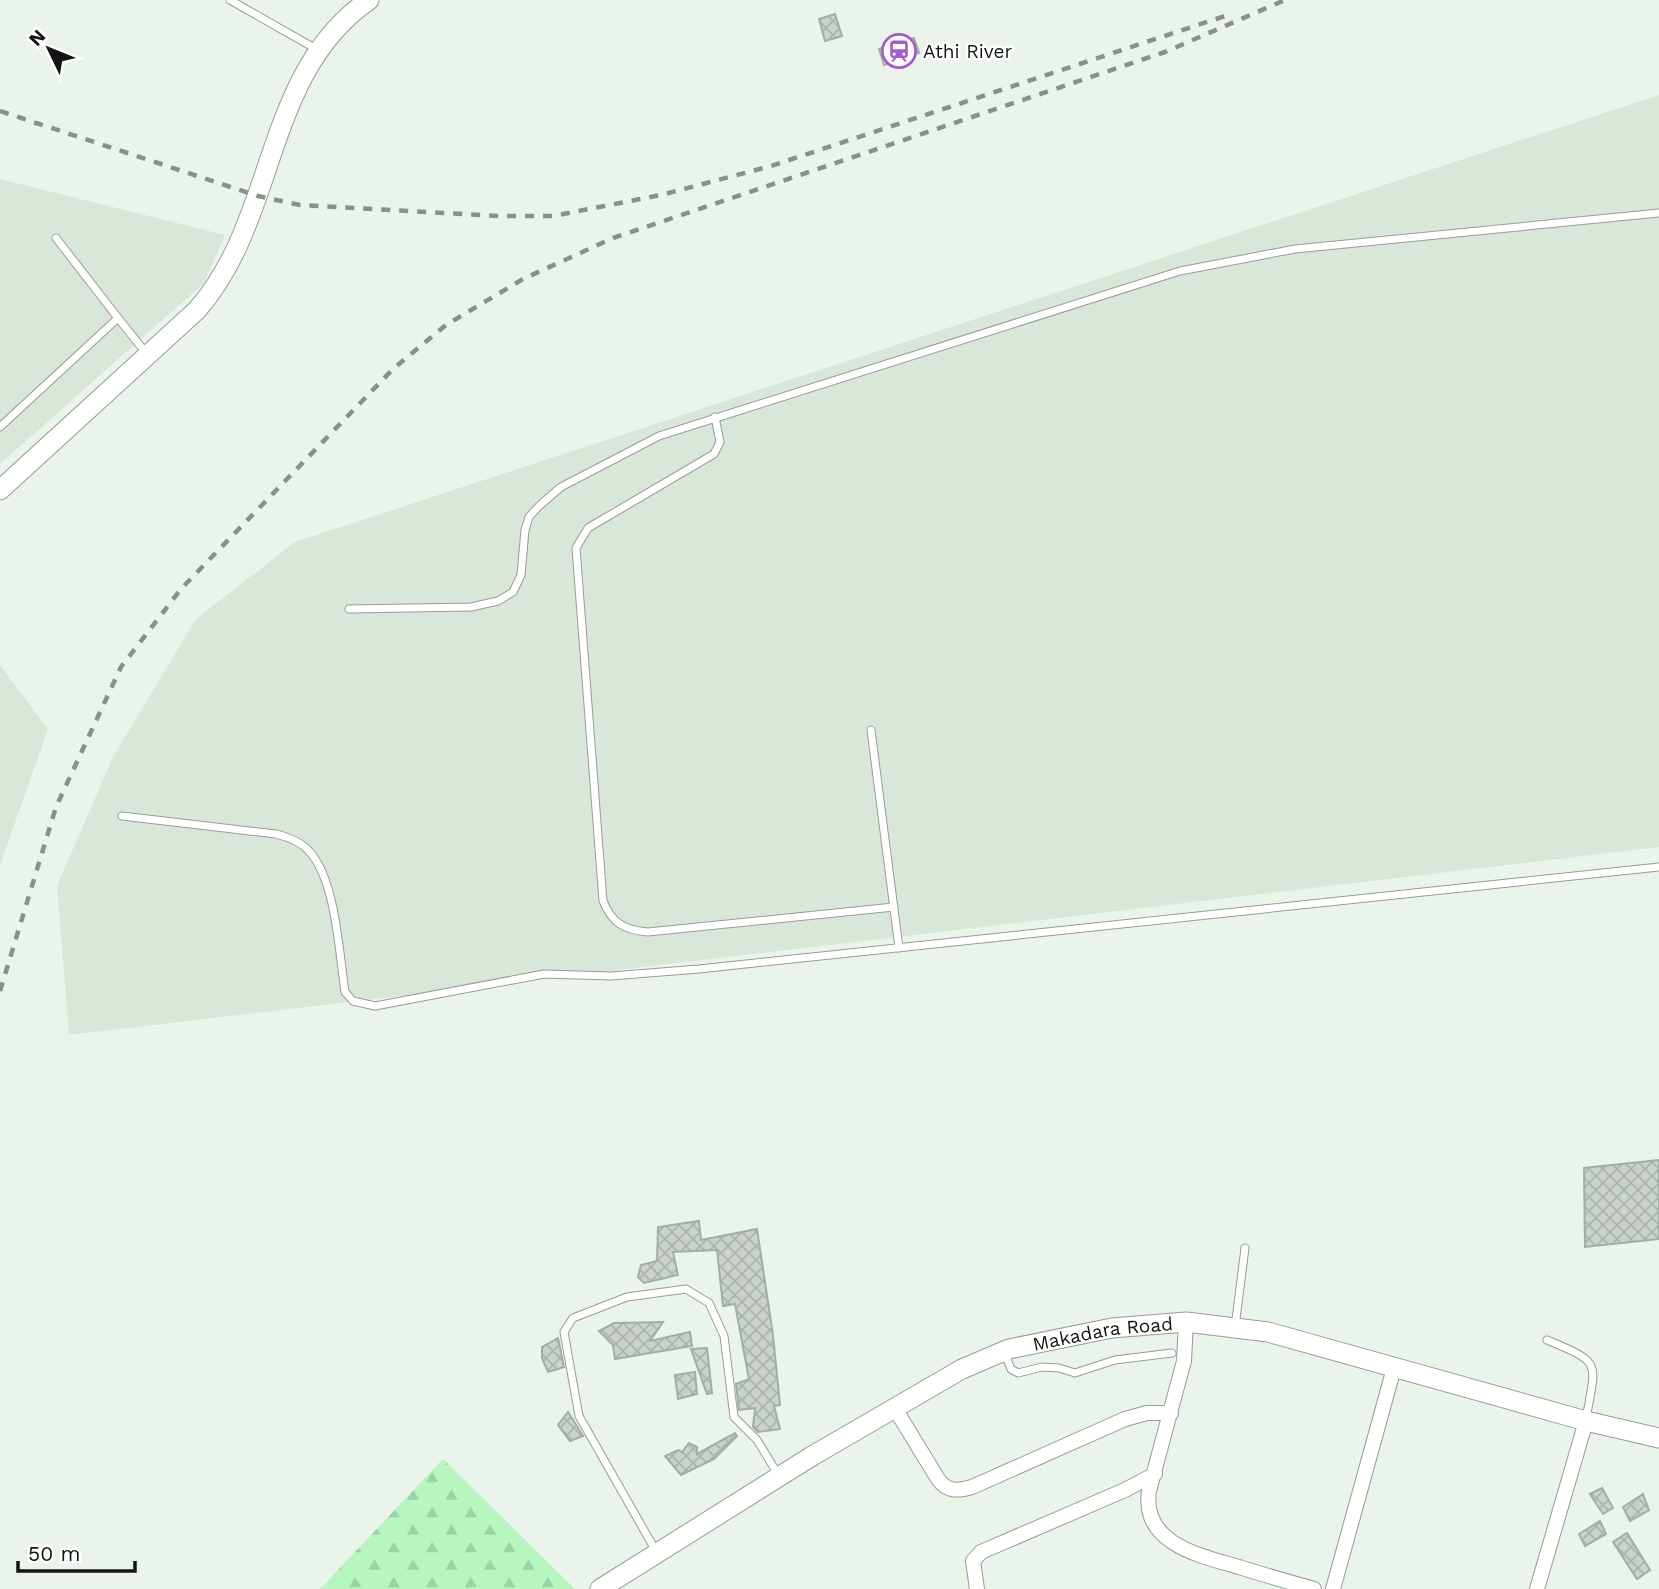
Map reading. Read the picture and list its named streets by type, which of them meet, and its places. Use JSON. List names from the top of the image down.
{
  "streets": {
    "main road": ["Makadara Road"]
  },
  "places": {
    "station": ["Athi River"]
  },
  "scale_bar": "50 m",
  "north": "top left"
}
